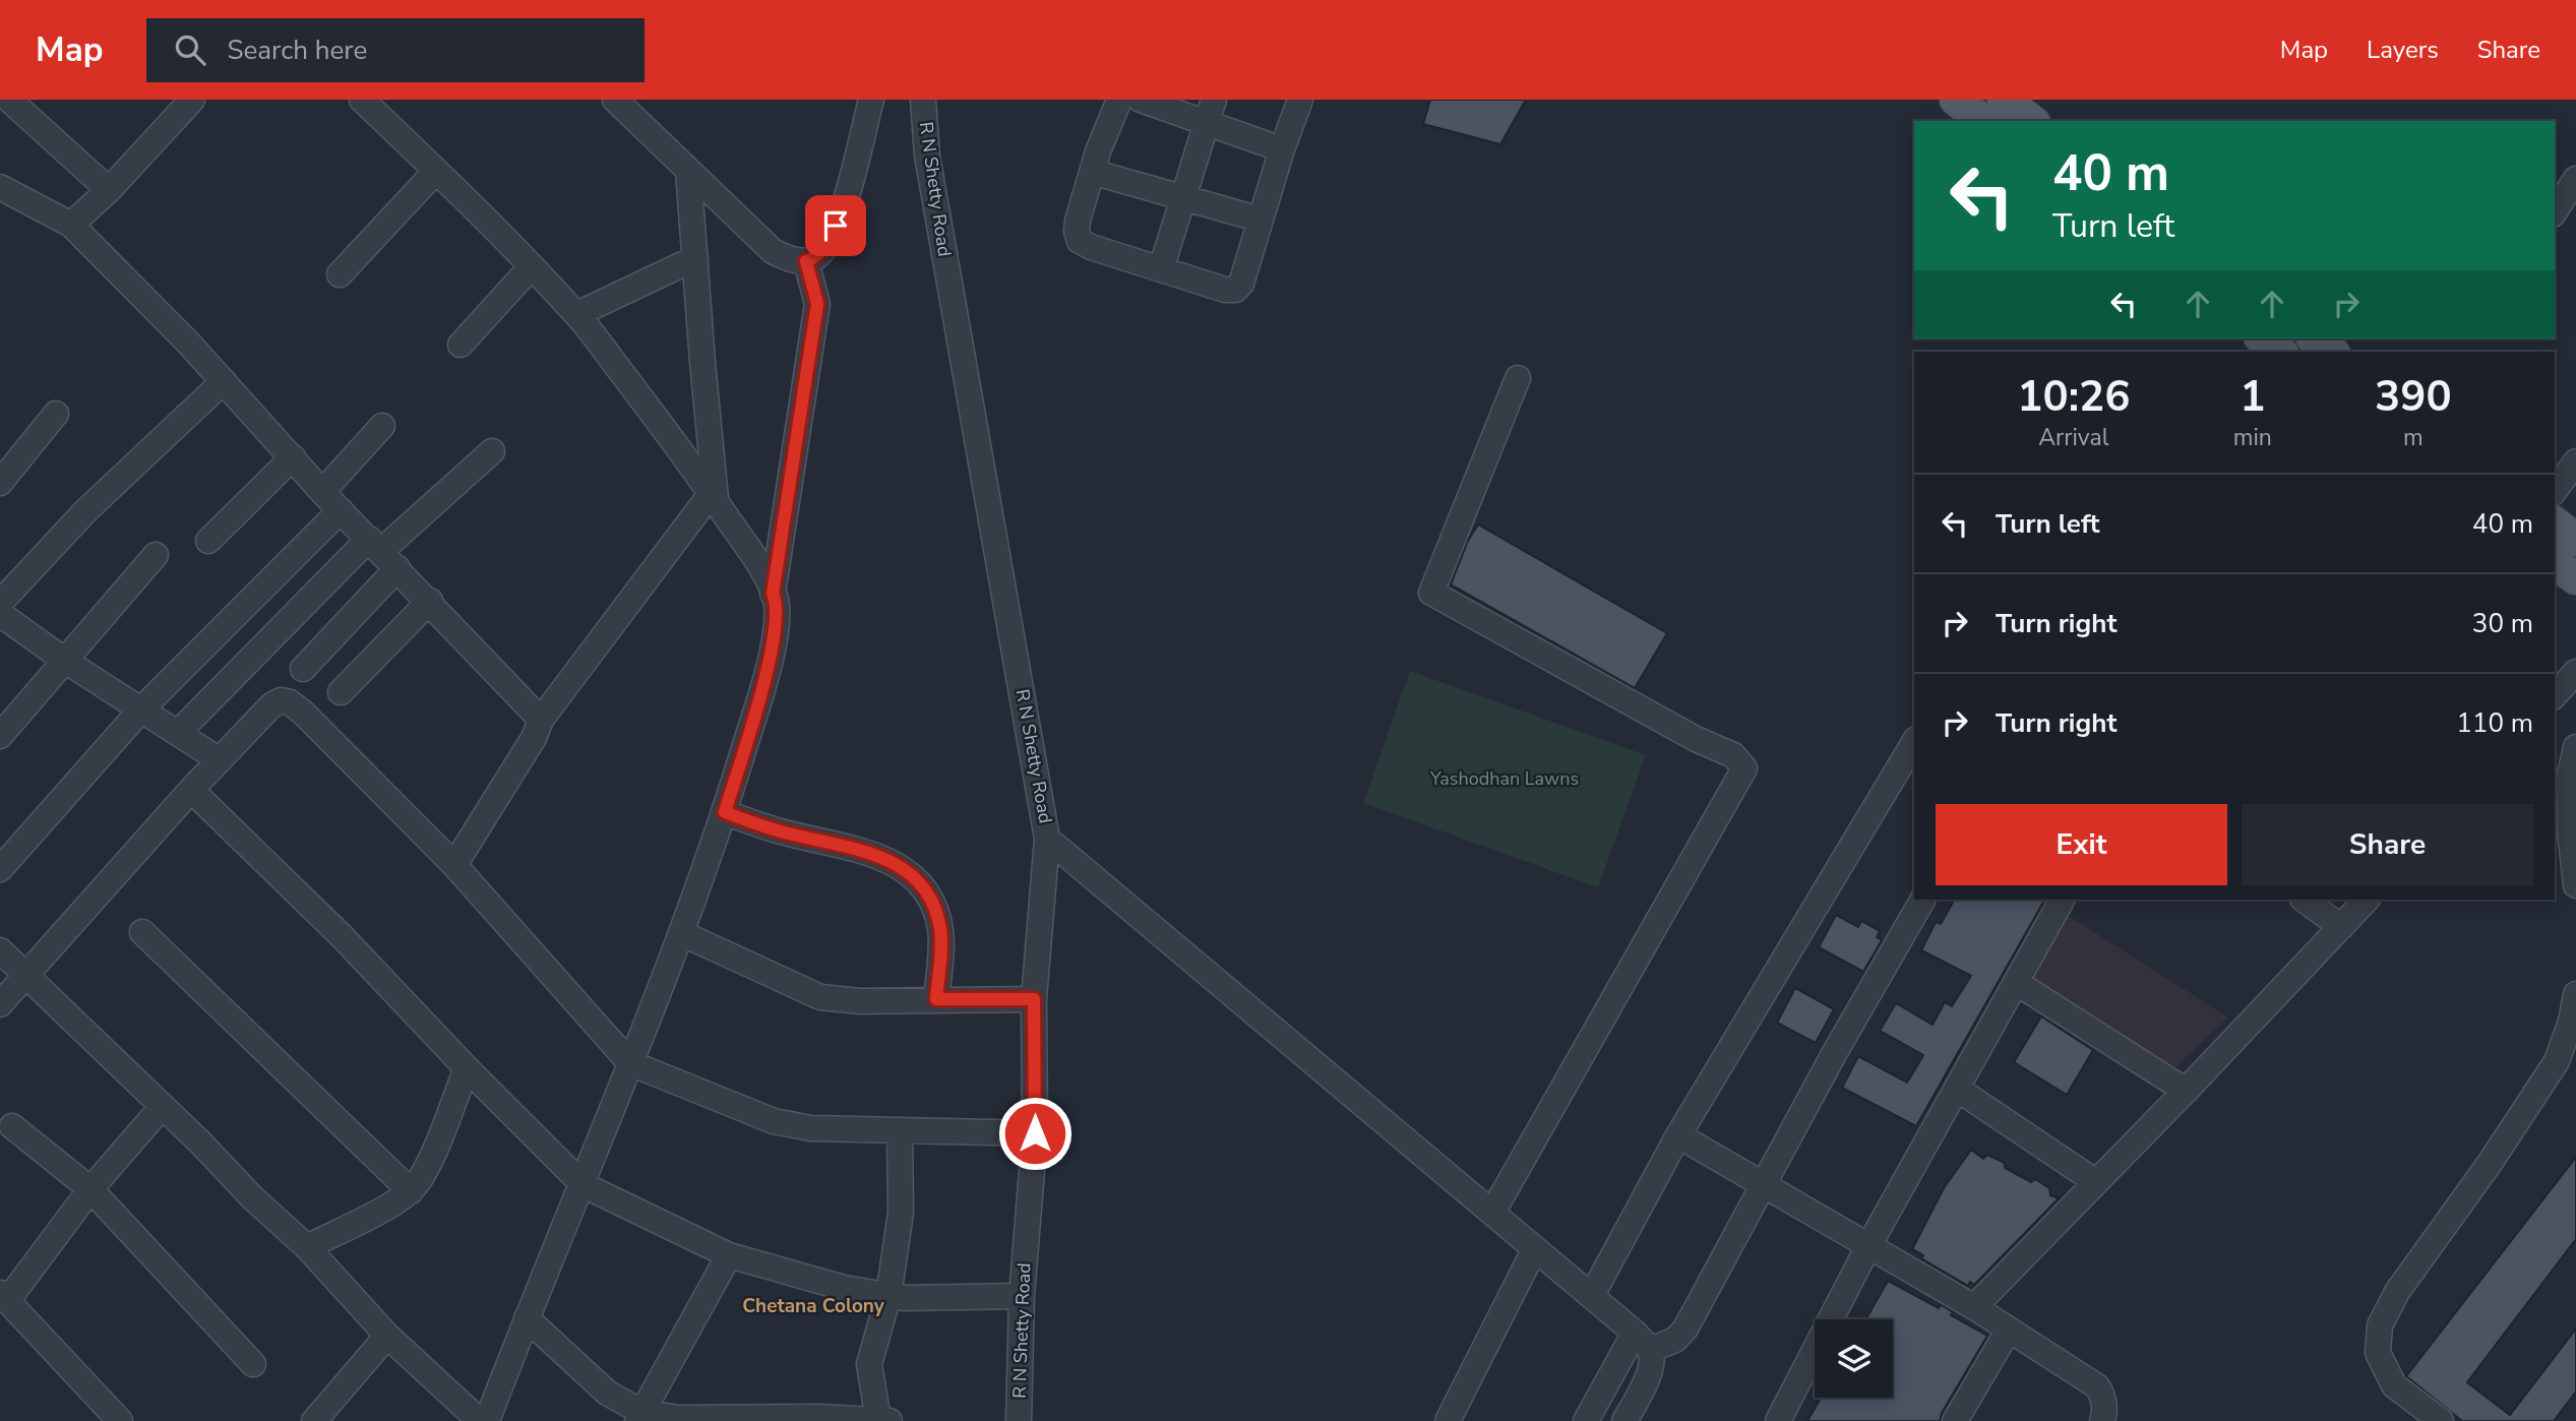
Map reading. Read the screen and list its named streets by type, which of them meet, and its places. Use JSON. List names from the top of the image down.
{
  "streets": {
    "street": ["R N Shetty Road"]
  },
  "districts": ["Chetana Colony"],
  "parks": ["Yashodhan Lawns"],
  "page": {
    "header": "Map",
    "search": "Search here",
    "nav": ["Map", "Layers", "Share"],
    "turn": ["40 m", "Turn left"],
    "eta": [
      "10:26",
      "Arrival",
      "1",
      "min",
      "390",
      "m"
    ],
    "list": [
      {
        "name": "Turn left",
        "value": "40 m"
      },
      {
        "name": "Turn right",
        "value": "30 m"
      },
      {
        "name": "Turn right",
        "value": "110 m"
      }
    ],
    "buttons": ["Exit", "Share"]
  }
}
